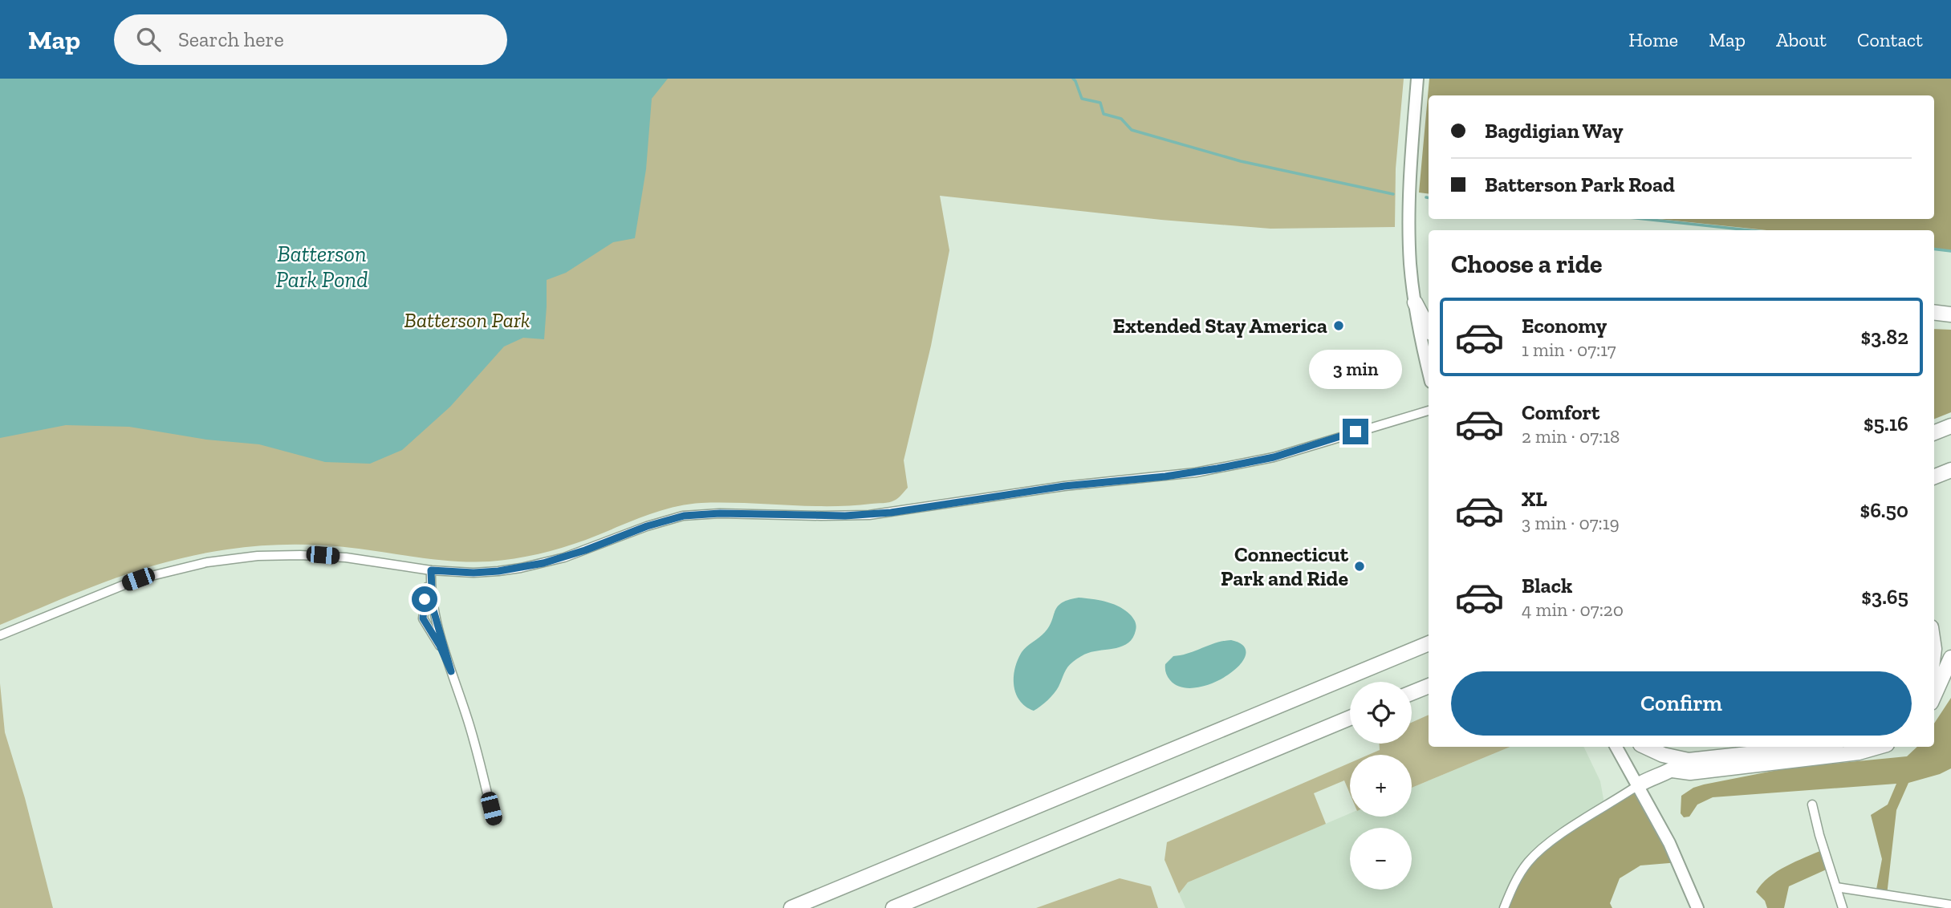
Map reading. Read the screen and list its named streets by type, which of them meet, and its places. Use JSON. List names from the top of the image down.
{
  "water": ["Batterson Park Pond"],
  "parks": ["Batterson Park"],
  "places": ["Extended Stay America", "Connecticut Park and Ride"],
  "page": {
    "header": "Map",
    "search": "Search here",
    "nav": [
      "Home",
      "Map",
      "About",
      "Contact"
    ],
    "banner": ["Bagdigian Way", "Batterson Park Road"],
    "heading": "Choose a ride",
    "list": [
      {
        "name": "Economy",
        "note": "1 min · 07:17",
        "value": "$3.82"
      },
      {
        "name": "Comfort",
        "note": "2 min · 07:18",
        "value": "$5.16"
      },
      {
        "name": "XL",
        "note": "3 min · 07:19",
        "value": "$6.50"
      },
      {
        "name": "Black",
        "note": "4 min · 07:20",
        "value": "$3.65"
      }
    ],
    "bubble": "3 min",
    "buttons": "Confirm",
    "map_buttons": ["+", "−"]
  }
}
